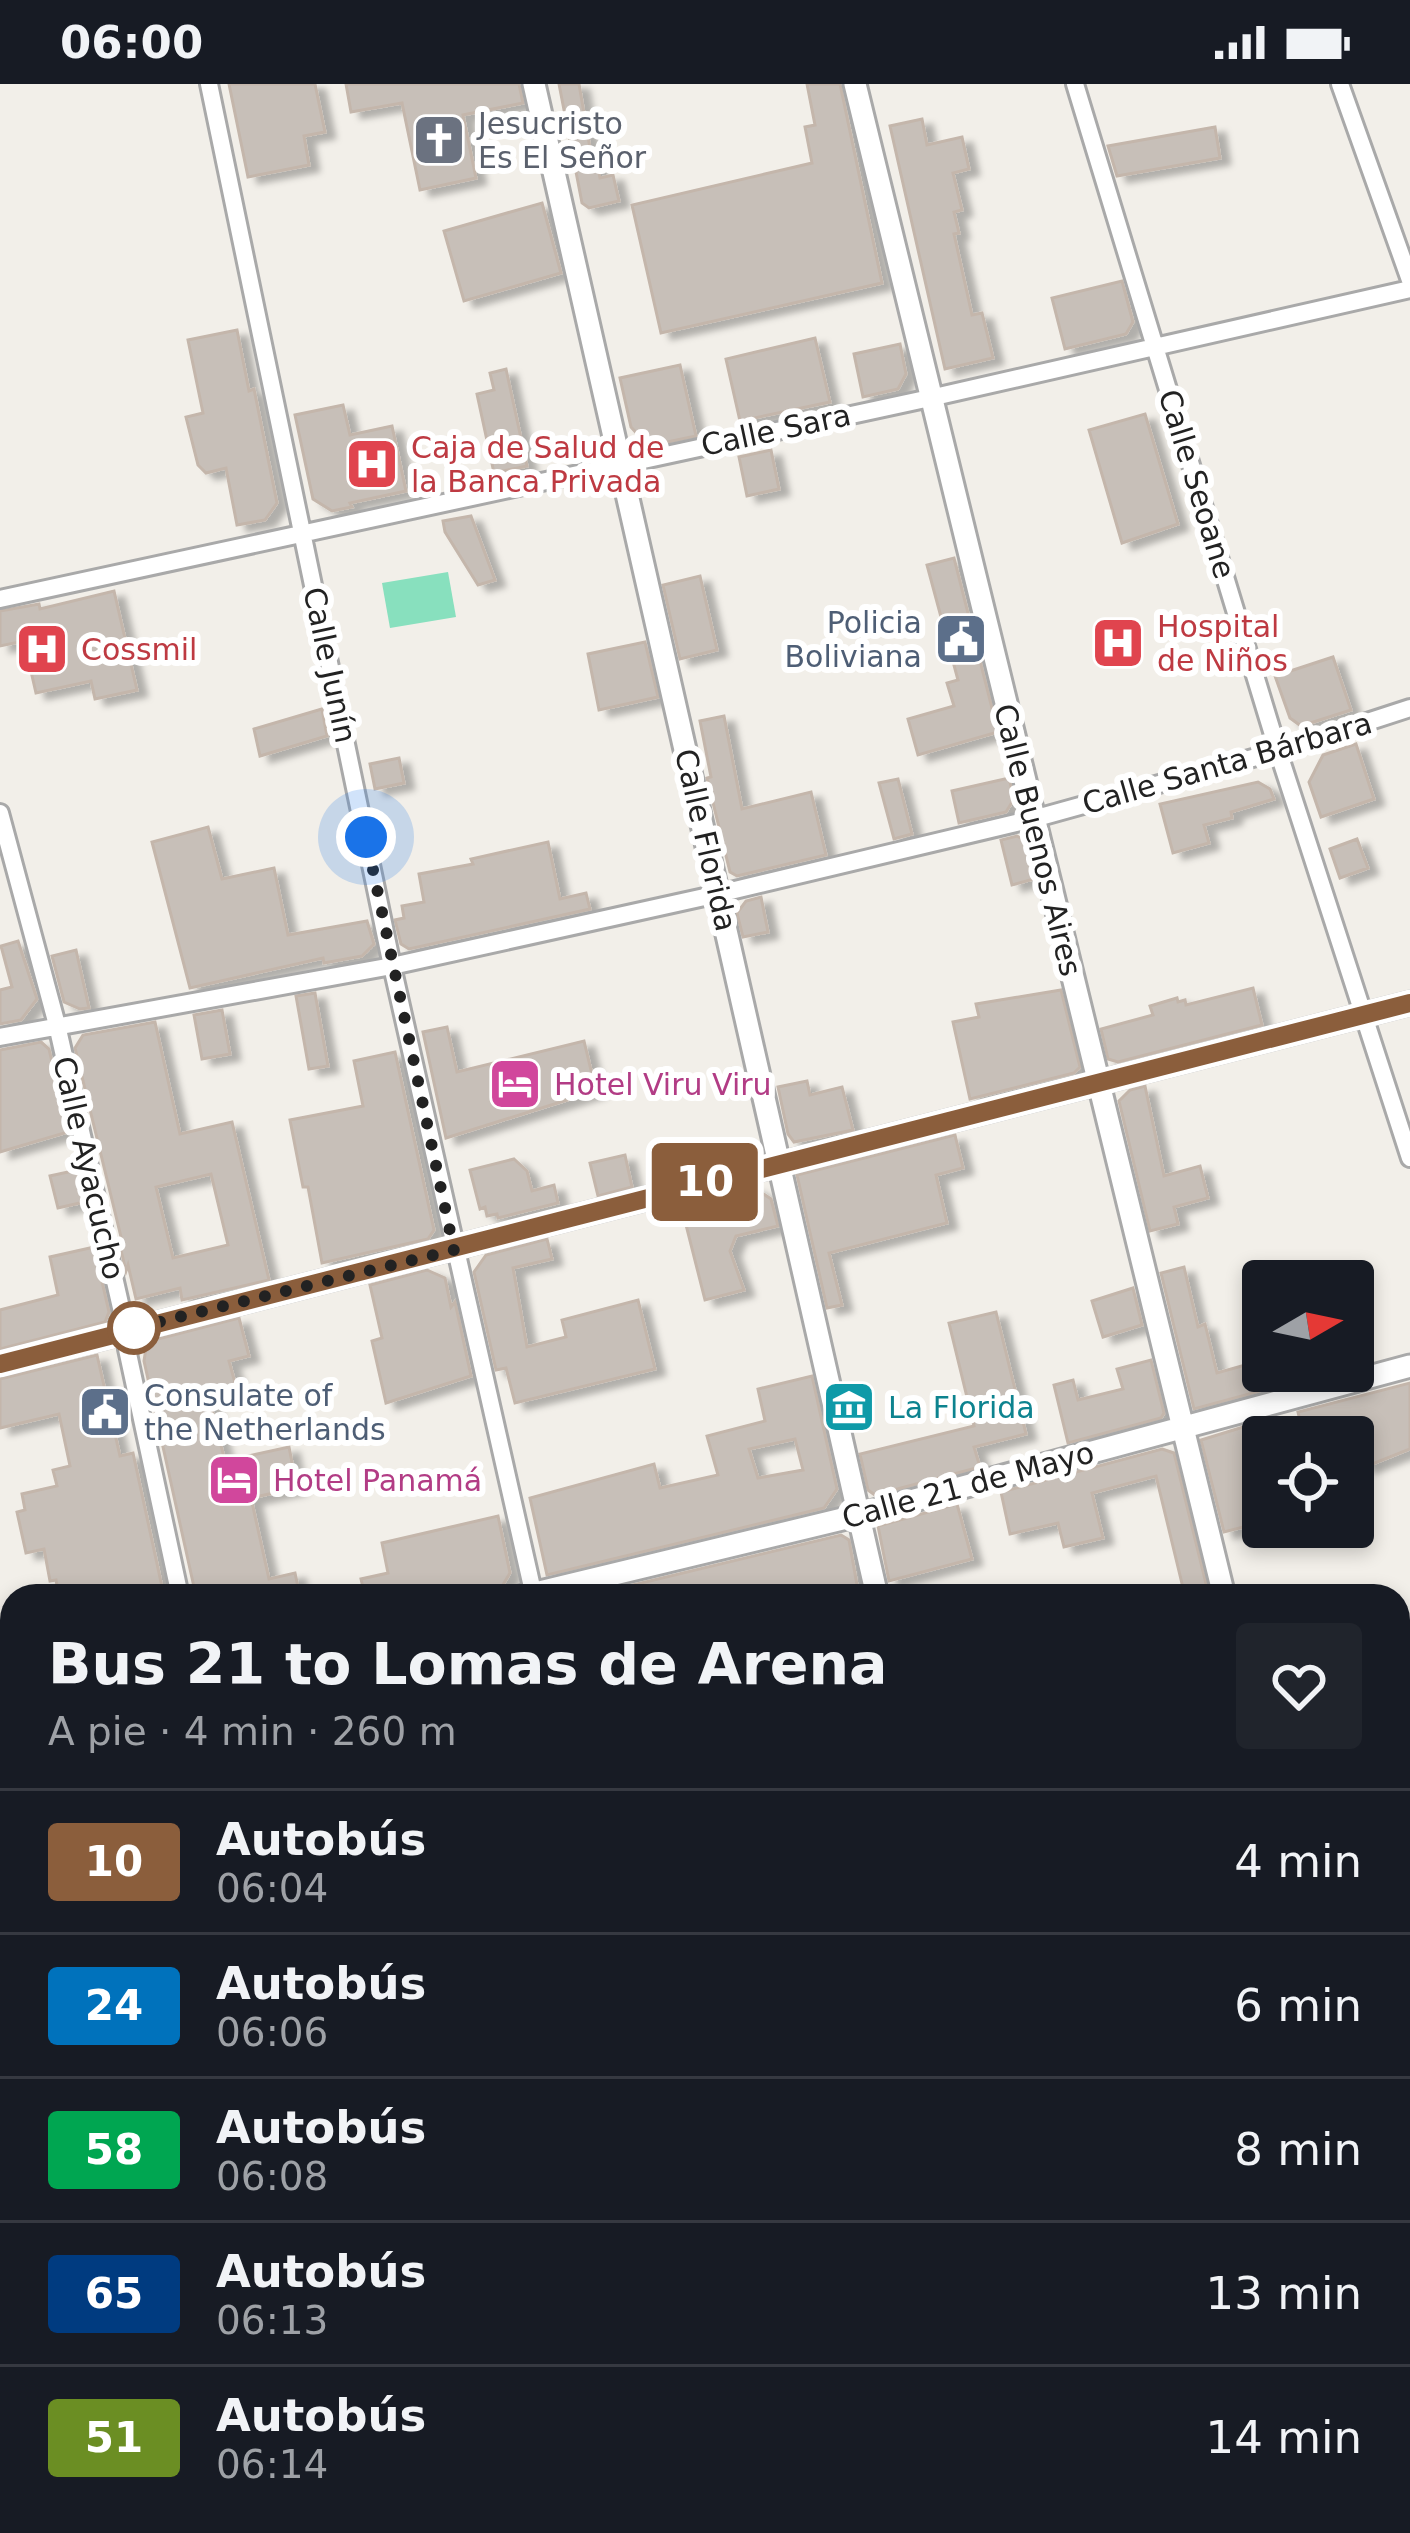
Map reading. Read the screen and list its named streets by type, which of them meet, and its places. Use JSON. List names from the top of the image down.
{
  "streets": {
    "street": [
      "Calle Sara",
      "Calle Seoane",
      "Calle Junín",
      "Calle Santa Bárbara",
      "Calle Florida",
      "Calle Buenos Aires",
      "Calle Ayacucho",
      "Calle 21 de Mayo"
    ]
  },
  "crossings": [
    ["Calle Sara", "Calle Seoane"],
    ["Calle Sara", "Calle Junín"],
    ["Calle Sara", "Calle Florida"],
    ["Calle Sara", "Calle Buenos Aires"],
    ["Calle Seoane", "Calle Santa Bárbara"],
    ["Calle Junín", "Calle Santa Bárbara"],
    ["Calle Santa Bárbara", "Calle Florida"],
    ["Calle Santa Bárbara", "Calle Buenos Aires"],
    ["Calle Santa Bárbara", "Calle Ayacucho"],
    ["Calle Florida", "Calle 21 de Mayo"],
    ["Calle Buenos Aires", "Calle 21 de Mayo"]
  ],
  "places": {
    "church": ["Jesucristo Es El Señor"],
    "hospital": ["Caja de Salud de la Banca Privada", "Hospital de Niños", "Cossmil"],
    "public building": ["Policia Boliviana", "Consulate of the Netherlands"],
    "hotel": ["Hotel Viru Viru", "Hotel Panamá"],
    "museum": ["La Florida"]
  },
  "lines": ["bus line 10"],
  "north": "right",
  "page": {
    "status": "06:00",
    "on_map": "10",
    "heading": ["Bus 21 to Lomas de Arena", "A pie · 4 min · 260 m"],
    "list": [
      {
        "mark": "10",
        "name": "Autobús",
        "note": "06:04",
        "value": "4 min"
      },
      {
        "mark": "24",
        "name": "Autobús",
        "note": "06:06",
        "value": "6 min"
      },
      {
        "mark": "58",
        "name": "Autobús",
        "note": "06:08",
        "value": "8 min"
      },
      {
        "mark": "65",
        "name": "Autobús",
        "note": "06:13",
        "value": "13 min"
      },
      {
        "mark": "51",
        "name": "Autobús",
        "note": "06:14",
        "value": "14 min"
      }
    ]
  }
}
